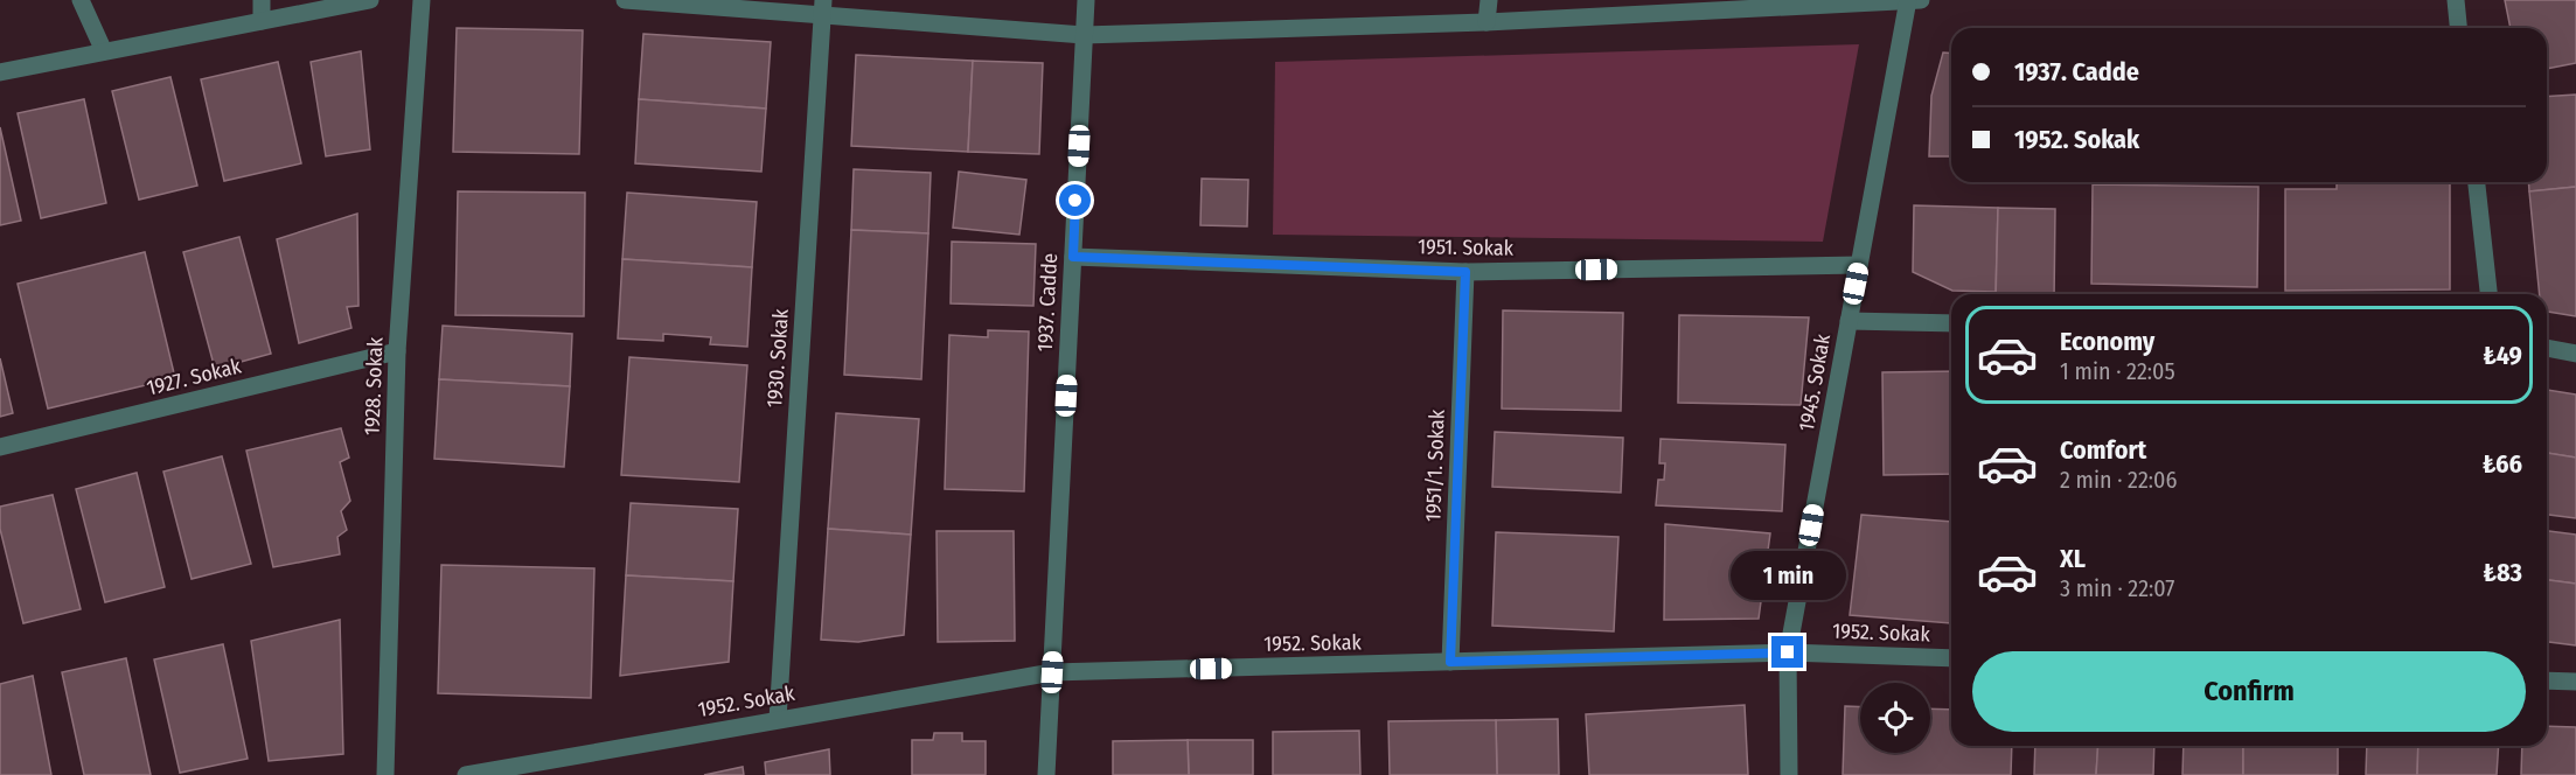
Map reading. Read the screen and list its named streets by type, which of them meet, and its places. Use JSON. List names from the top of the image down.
{
  "streets": {
    "street": [
      "1951. Sokak",
      "1937. Cadde",
      "1930. Sokak",
      "1927. Sokak",
      "1945. Sokak",
      "1928. Sokak",
      "1951/1. Sokak",
      "1952. Sokak"
    ]
  },
  "crossings": [
    ["1951. Sokak", "1937. Cadde"],
    ["1951. Sokak", "1945. Sokak"],
    ["1951. Sokak", "1951/1. Sokak"],
    ["1937. Cadde", "1952. Sokak"],
    ["1930. Sokak", "1952. Sokak"],
    ["1927. Sokak", "1928. Sokak"],
    ["1945. Sokak", "1952. Sokak"],
    ["1951/1. Sokak", "1952. Sokak"]
  ],
  "page": {
    "banner": ["1937. Cadde", "1952. Sokak"],
    "list": [
      {
        "name": "Economy",
        "note": "1 min · 22:05",
        "value": "₺49"
      },
      {
        "name": "Comfort",
        "note": "2 min · 22:06",
        "value": "₺66"
      },
      {
        "name": "XL",
        "note": "3 min · 22:07",
        "value": "₺83"
      }
    ],
    "bubble": "1 min",
    "buttons": "Confirm"
  }
}
